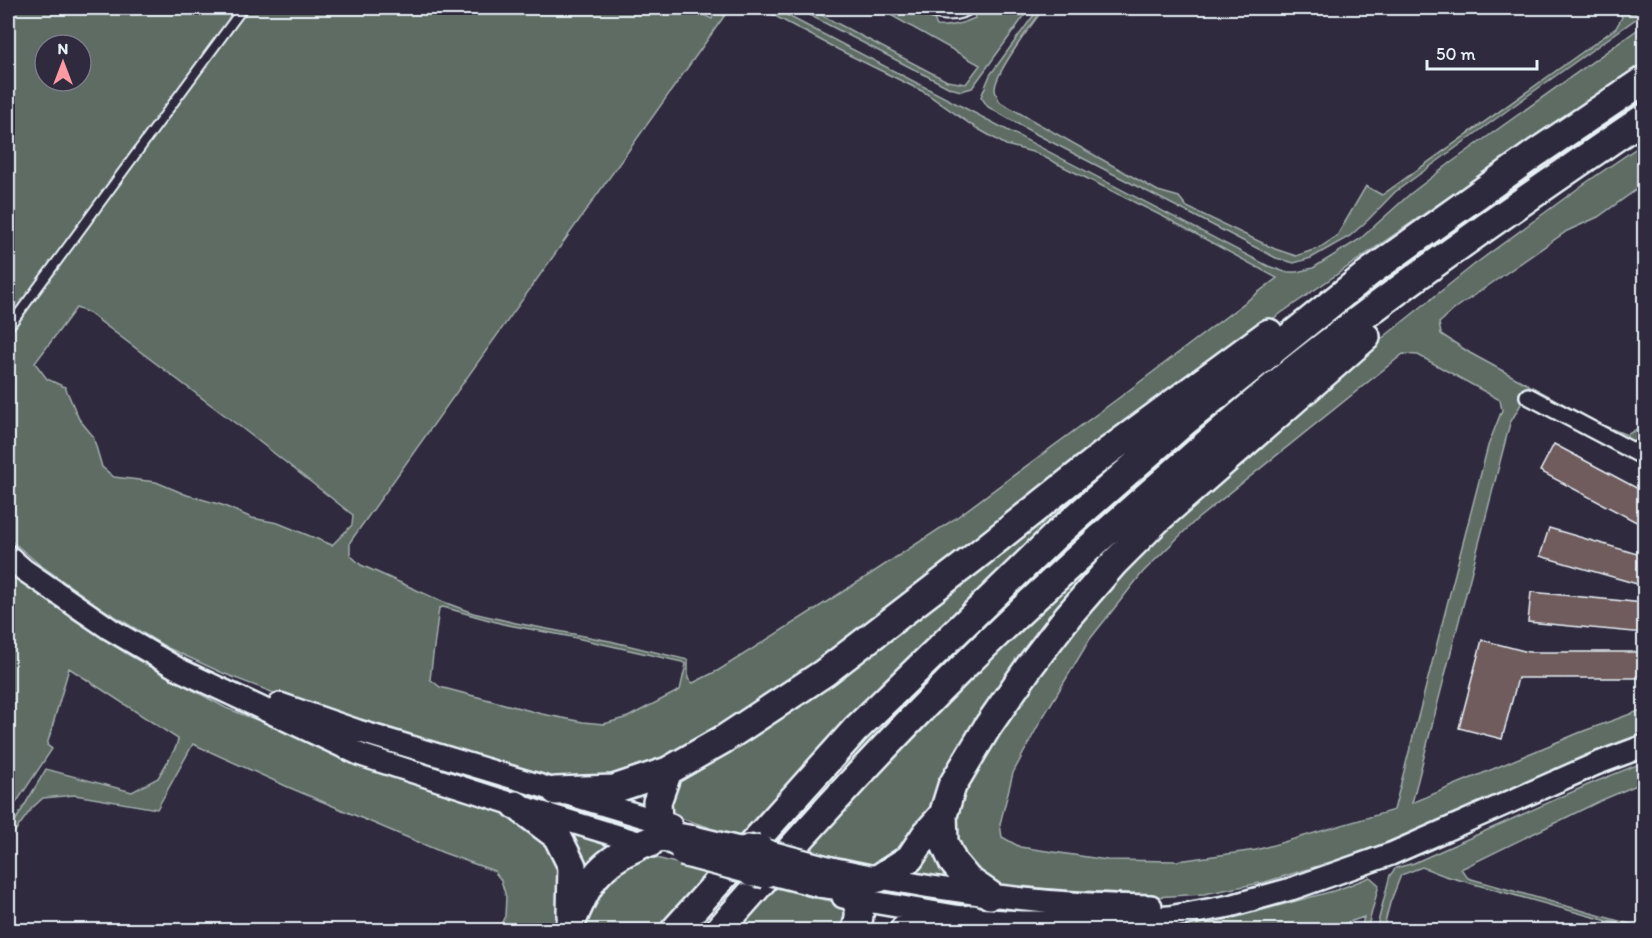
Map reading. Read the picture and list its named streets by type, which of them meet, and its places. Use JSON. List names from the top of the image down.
{
  "scale_bar": "50 m",
  "north": "top"
}
